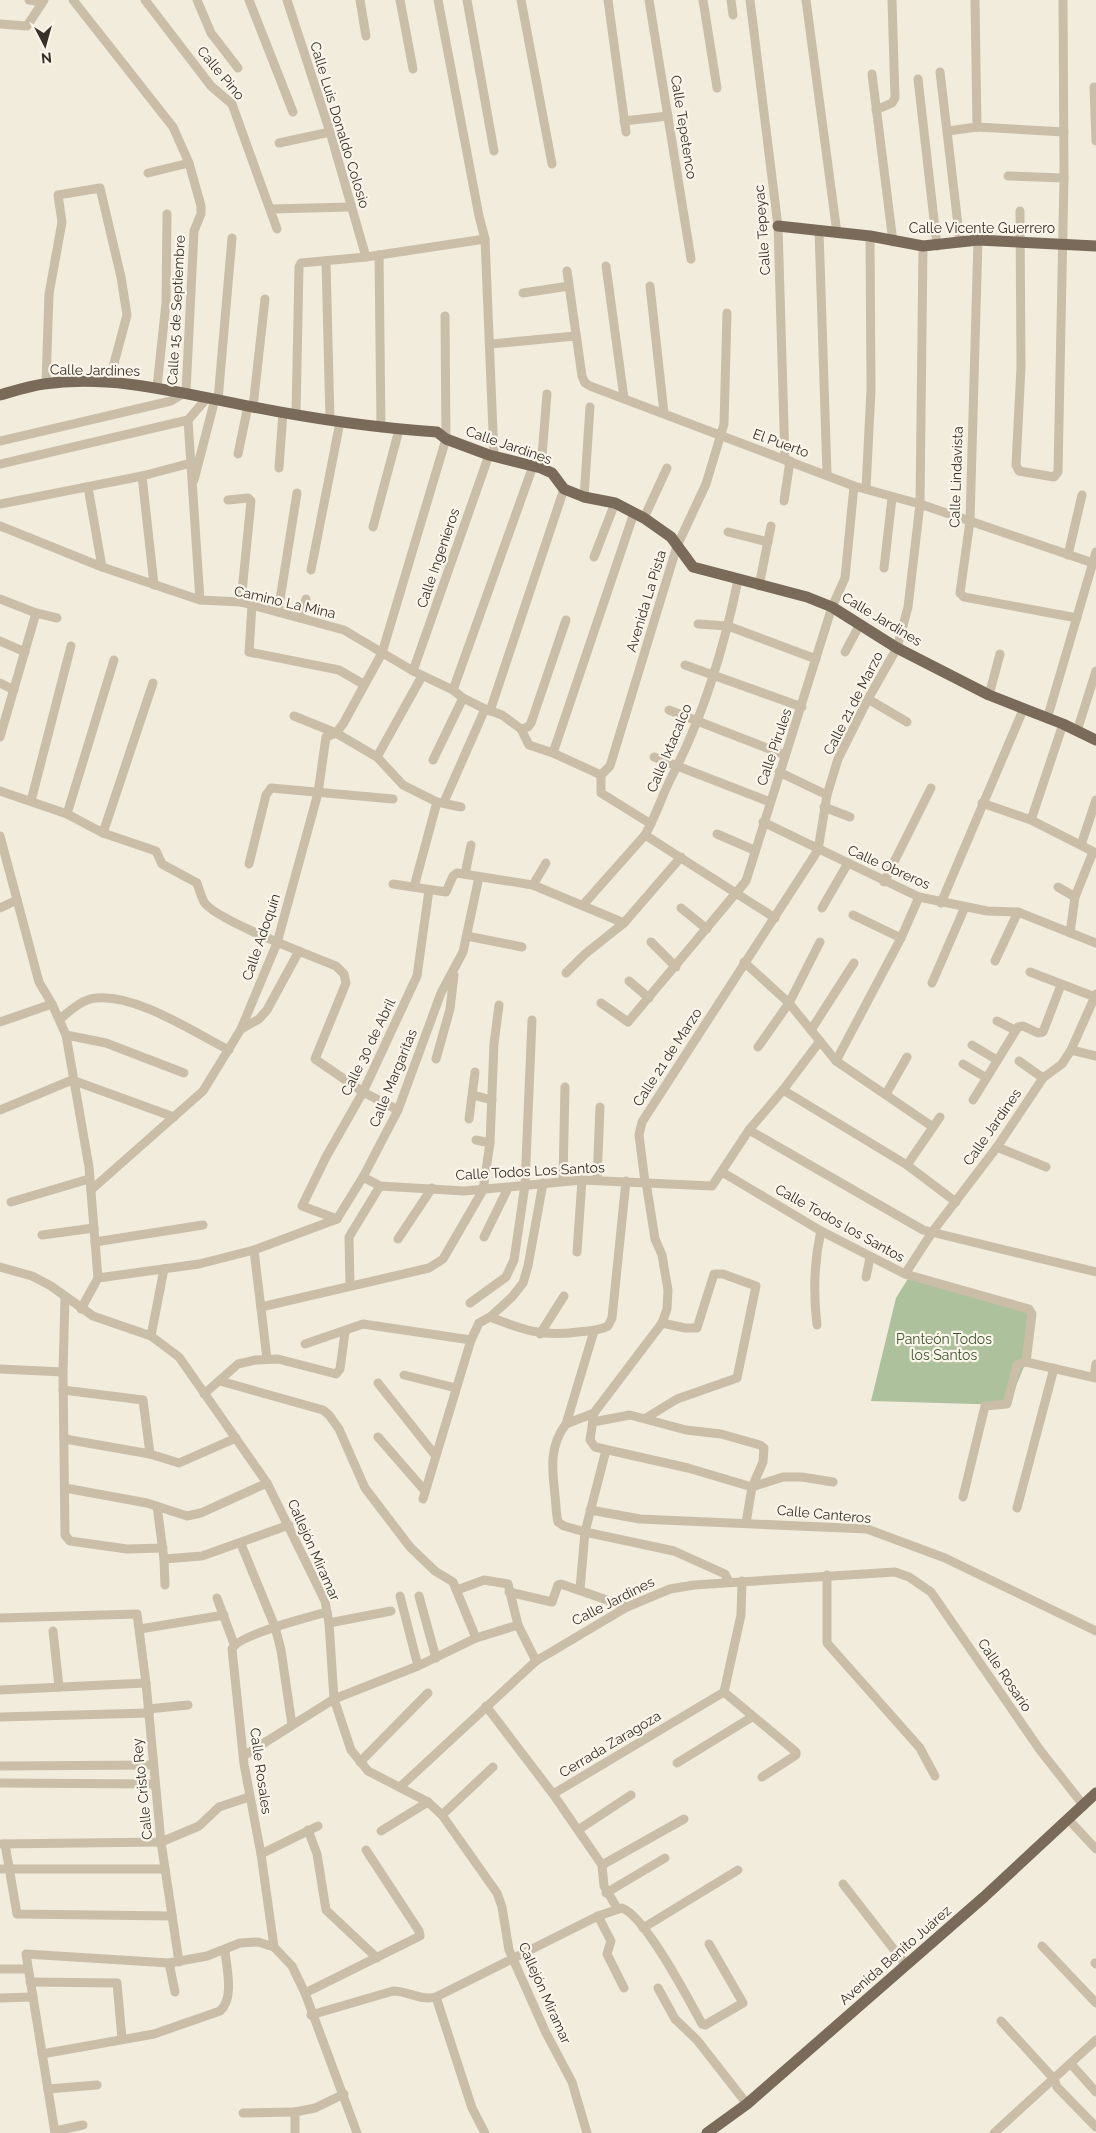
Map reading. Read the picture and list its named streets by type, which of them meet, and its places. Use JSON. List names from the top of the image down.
{
  "streets": {
    "main road": ["Calle Vicente Guerrero", "Calle Jardines", "Avenida Benito Juárez"],
    "street": [
      "Calle Pino",
      "Calle Luis Donaldo Colosio",
      "Calle Tepetenco",
      "Calle Tepeyac",
      "Calle 15 de Septiembre",
      "El Puerto",
      "Calle Lindavista",
      "Calle Ingenieros",
      "Avenida La Pista",
      "Camino La Mina",
      "Calle 21 de Marzo",
      "Calle Pirules",
      "Calle Ixtacalco",
      "Calle Obreros",
      "Calle Adoquín",
      "Calle 30 de Abril",
      "Calle Margaritas",
      "Calle Todos Los Santos",
      "Calle Todos los Santos",
      "Calle Canteros",
      "Callejón Miramar",
      "Calle Rosario",
      "Cerrada Zaragoza",
      "Calle Rosales",
      "Calle Cristo Rey"
    ]
  },
  "crossings": [
    ["Calle Vicente Guerrero", "Calle Tepeyac"],
    ["Calle Vicente Guerrero", "Calle Lindavista"],
    ["Calle Vicente Guerrero", "Calle 21 de Marzo"],
    ["Calle Tepeyac", "El Puerto"],
    ["Calle 15 de Septiembre", "Calle Jardines"],
    ["Calle Jardines", "Calle Ingenieros"],
    ["Calle Jardines", "Avenida La Pista"],
    ["Calle Jardines", "Calle 21 de Marzo"],
    ["Calle Jardines", "Calle Pirules"],
    ["Calle Jardines", "Calle Ixtacalco"],
    ["Calle Jardines", "Calle Adoquín"],
    ["Calle Jardines", "Calle Todos los Santos"],
    ["Calle Jardines", "Callejón Miramar"],
    ["Calle Jardines", "Calle Rosario"],
    ["El Puerto", "Calle Lindavista"],
    ["El Puerto", "Avenida La Pista"],
    ["El Puerto", "Calle 21 de Marzo"],
    ["El Puerto", "Calle Pirules"],
    ["Calle Ingenieros", "Camino La Mina"],
    ["Camino La Mina", "Calle Adoquín"],
    ["Calle 21 de Marzo", "Calle Obreros"],
    ["Calle 21 de Marzo", "Calle Todos Los Santos"],
    ["Calle Pirules", "Calle Obreros"],
    ["Calle 30 de Abril", "Calle Margaritas"],
    ["Calle Margaritas", "Calle Todos Los Santos"],
    ["Calle Todos Los Santos", "Calle Todos los Santos"],
    ["Calle Rosario", "Avenida Benito Juárez"]
  ],
  "parks": ["Panteón Todos los Santos"],
  "north": "bottom"
}
